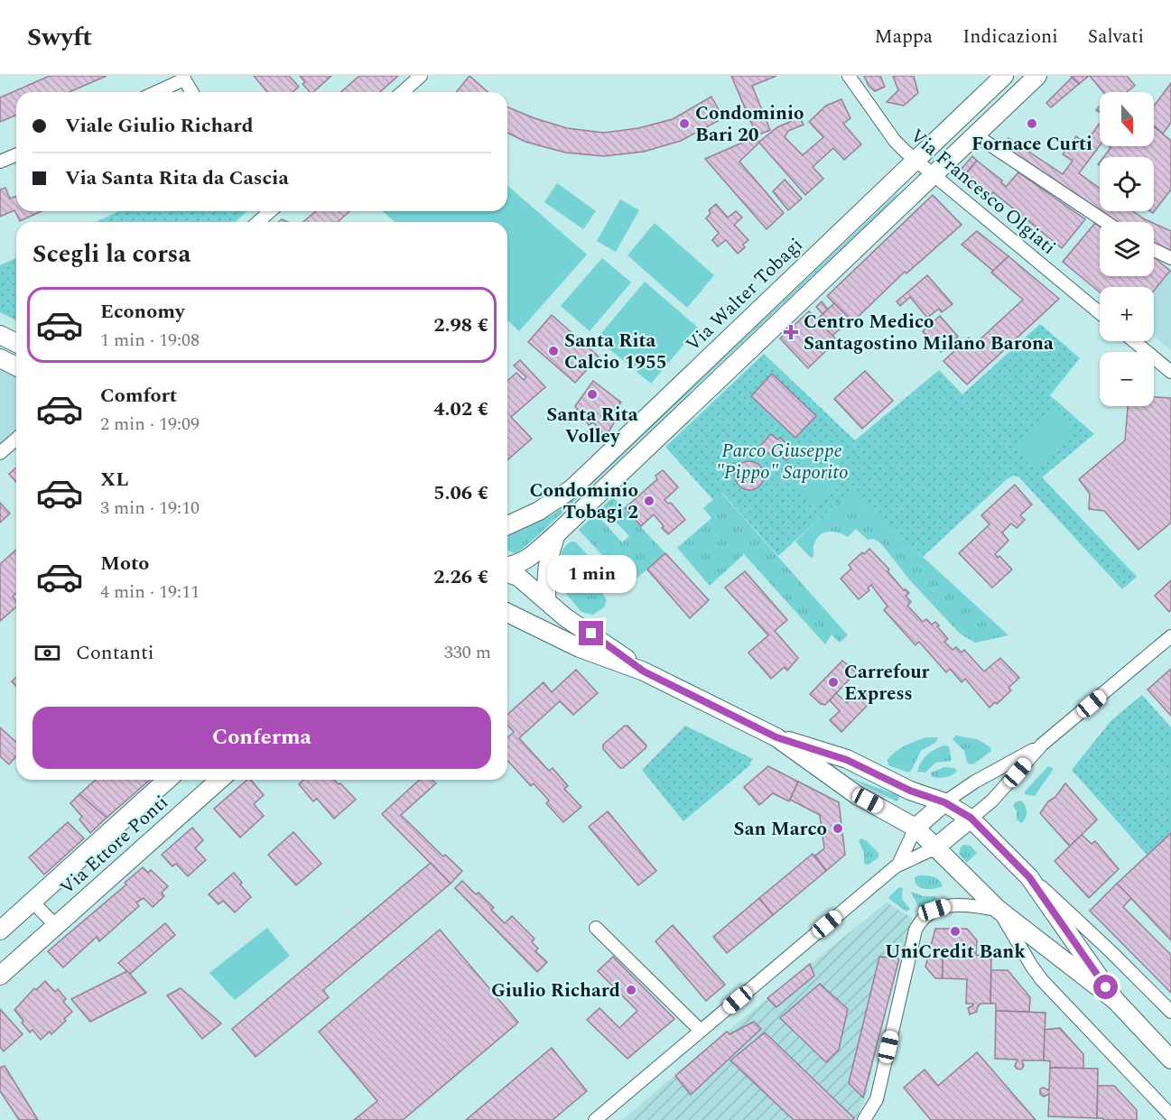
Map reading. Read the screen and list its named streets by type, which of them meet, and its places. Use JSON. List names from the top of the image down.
{
  "streets": {
    "street": ["Via Francesco Olgiati", "Via Walter Tobagi", "Via Ettore Ponti"]
  },
  "crossings": [
    ["Via Francesco Olgiati", "Via Walter Tobagi"]
  ],
  "parks": ["Parco Giuseppe \"Pippo\" Saporito"],
  "places": {
    "other": [
      "Condominio Bari 20",
      "Fornace Curti",
      "Santa Rita Calcio 1955",
      "Santa Rita Volley",
      "Condominio Tobagi 2",
      "Carrefour Express",
      "San Marco",
      "UniCredit Bank",
      "Giulio Richard"
    ],
    "health": ["Centro Medico Santagostino Milano Barona"]
  },
  "north": "bottom",
  "page": {
    "header": "Swyft",
    "nav": ["Mappa", "Indicazioni", "Salvati"],
    "map_buttons": ["+", "−"],
    "banner": ["Viale Giulio Richard", "Via Santa Rita da Cascia"],
    "heading": "Scegli la corsa",
    "list": [
      {
        "name": "Economy",
        "note": "1 min · 19:08",
        "value": "2.98 €"
      },
      {
        "name": "Comfort",
        "note": "2 min · 19:09",
        "value": "4.02 €"
      },
      {
        "name": "XL",
        "note": "3 min · 19:10",
        "value": "5.06 €"
      },
      {
        "name": "Moto",
        "note": "4 min · 19:11",
        "value": "2.26 €"
      }
    ],
    "bubble": "1 min",
    "pay": ["Contanti", "330 m"],
    "buttons": "Conferma"
  }
}
